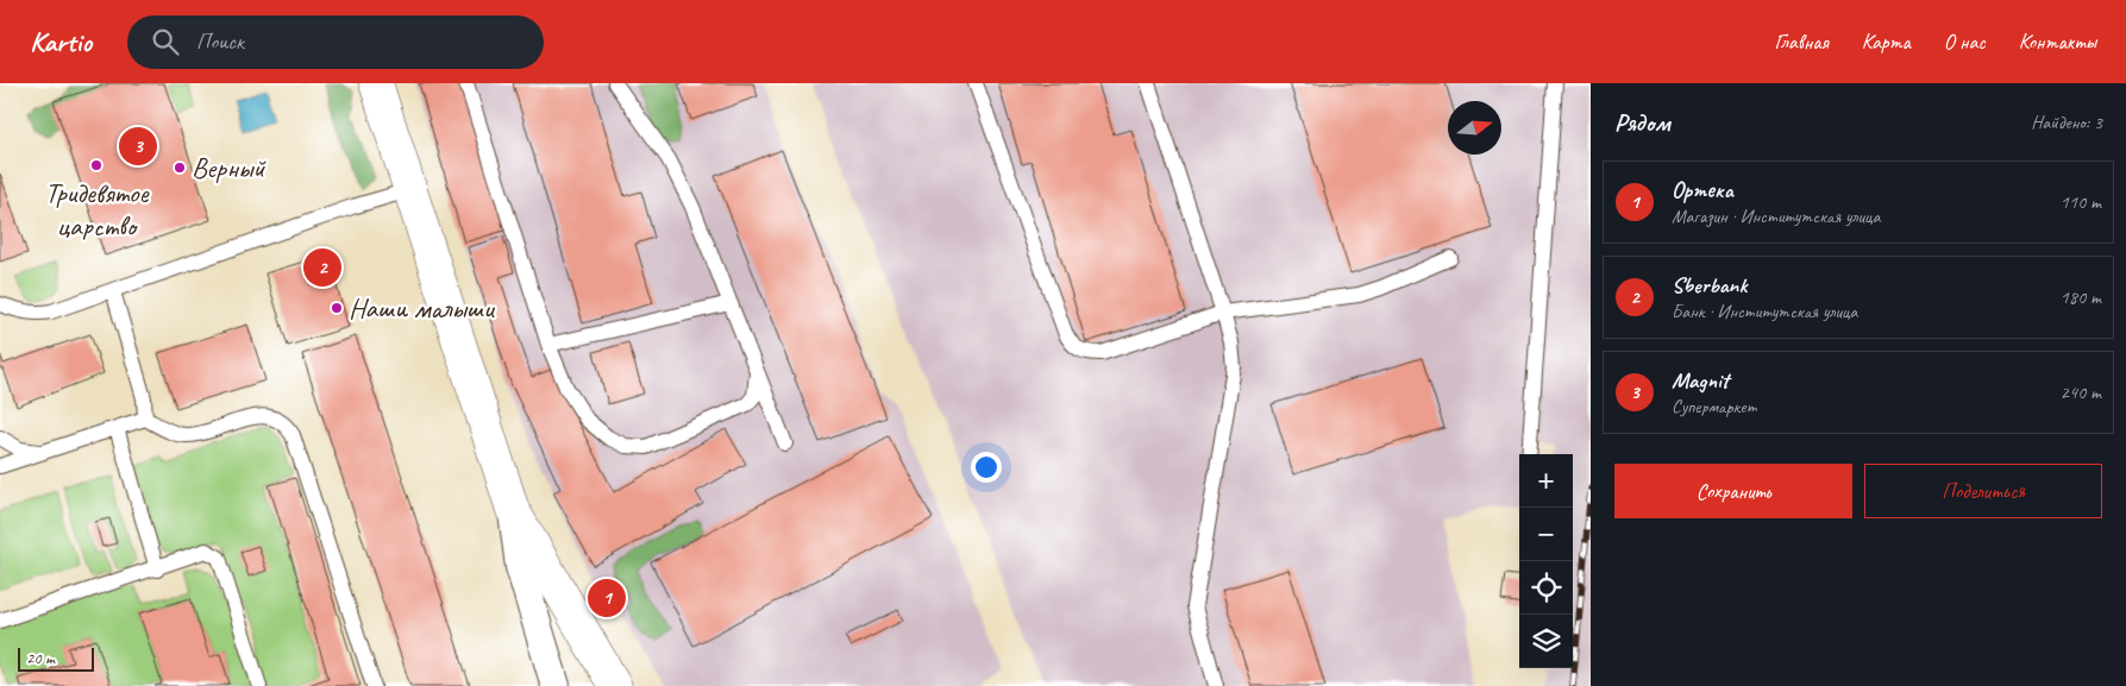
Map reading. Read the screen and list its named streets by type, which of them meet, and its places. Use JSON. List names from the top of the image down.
{
  "places": ["Тридевятое царство", "Верный", "Наши малыши"],
  "scale_bar": "20 m",
  "north": "right",
  "page": {
    "header": "Kartio",
    "search": "Поиск",
    "nav": [
      "Главная",
      "Карта",
      "О нас",
      "Контакты"
    ],
    "heading": ["Рядом", "Найдено: 3"],
    "pins": ["3", "2", "1"],
    "list": [
      {
        "mark": "1",
        "name": "Ортека",
        "note": "Магазин · Институтская улица",
        "value": "110 m"
      },
      {
        "mark": "2",
        "name": "Sberbank",
        "note": "Банк · Институтская улица",
        "value": "180 m"
      },
      {
        "mark": "3",
        "name": "Magnit",
        "note": "Супермаркет",
        "value": "240 m"
      }
    ],
    "buttons": ["Сохранить", "Поделиться"],
    "map_buttons": ["+", "−"],
    "scale": "20 m"
  }
}
